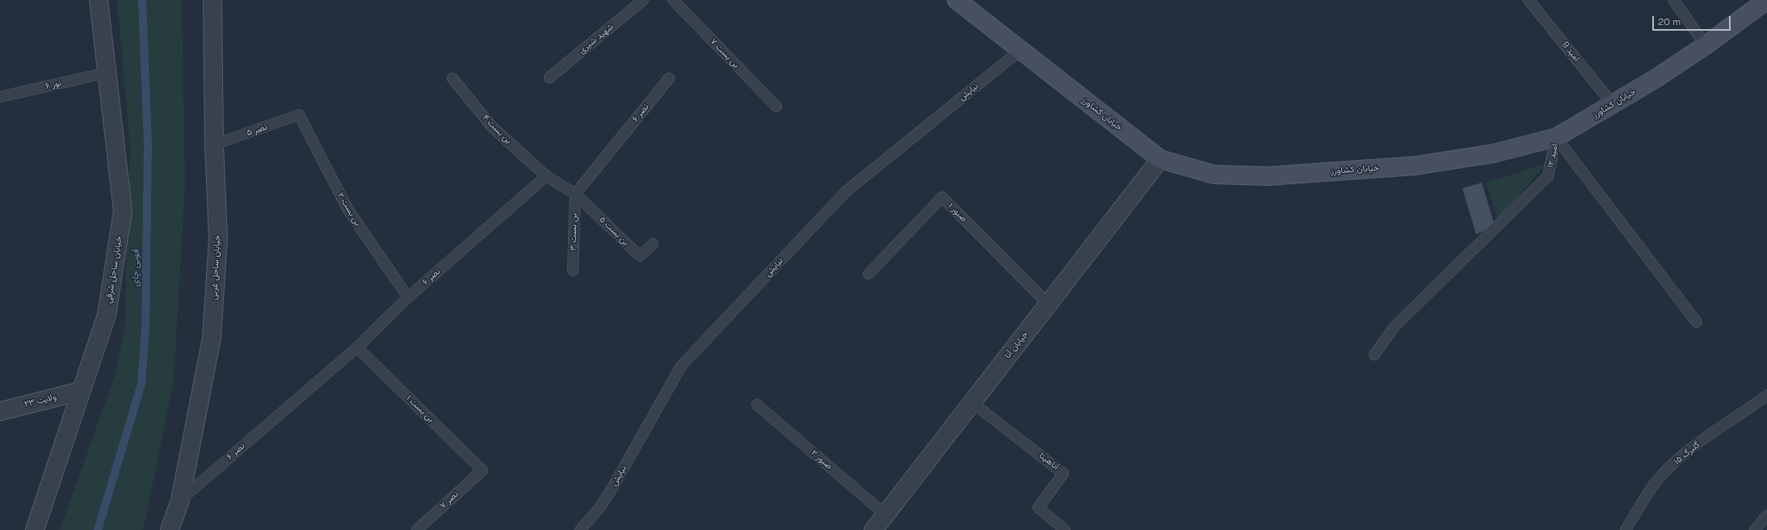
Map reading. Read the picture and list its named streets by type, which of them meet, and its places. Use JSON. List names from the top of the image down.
{
  "streets": {
    "main road": ["خیابان کشاورز"],
    "street": [
      "خیابان ساحل غربی",
      "خیابان ساحل شرقی",
      "خیابان آنا",
      "ولایت ۲۳"
    ],
    "lane": [
      "شهید شیری",
      "امید 9",
      "بن بست ۷",
      "نور ۶",
      "نیایش",
      "نصر ۶",
      "بن بست ۴",
      "نصر ۵",
      "امید ۱۲",
      "بن بست ۲",
      "صبور ۱",
      "بن بست ۵",
      "بن بست ۳",
      "بن بست ۱",
      "گلبرگ ۱۵",
      "صبور ۲",
      "آناهیتا",
      "نصر ۷"
    ]
  },
  "crossings": [
    ["امید 9", "خیابان کشاورز"],
    ["نور ۶", "خیابان ساحل شرقی"],
    ["نیایش", "خیابان کشاورز"],
    ["خیابان کشاورز", "امید ۱۲"],
    ["خیابان کشاورز", "خیابان آنا"],
    ["نصر ۶", "بن بست ۴"],
    ["نصر ۶", "بن بست ۲"],
    ["نصر ۶", "بن بست ۵"],
    ["نصر ۶", "بن بست ۳"],
    ["نصر ۶", "خیابان ساحل غربی"],
    ["نصر ۶", "بن بست ۱"],
    ["نصر ۵", "بن بست ۲"],
    ["نصر ۵", "خیابان ساحل غربی"],
    ["صبور ۱", "خیابان آنا"],
    ["بن بست ۵", "بن بست ۳"],
    ["خیابان ساحل شرقی", "ولایت ۲۳"],
    ["خیابان آنا", "صبور ۲"],
    ["خیابان آنا", "آناهیتا"],
    ["بن بست ۱", "نصر ۷"]
  ],
  "water": ["قوبی چای"],
  "scale_bar": "20 m"
}
